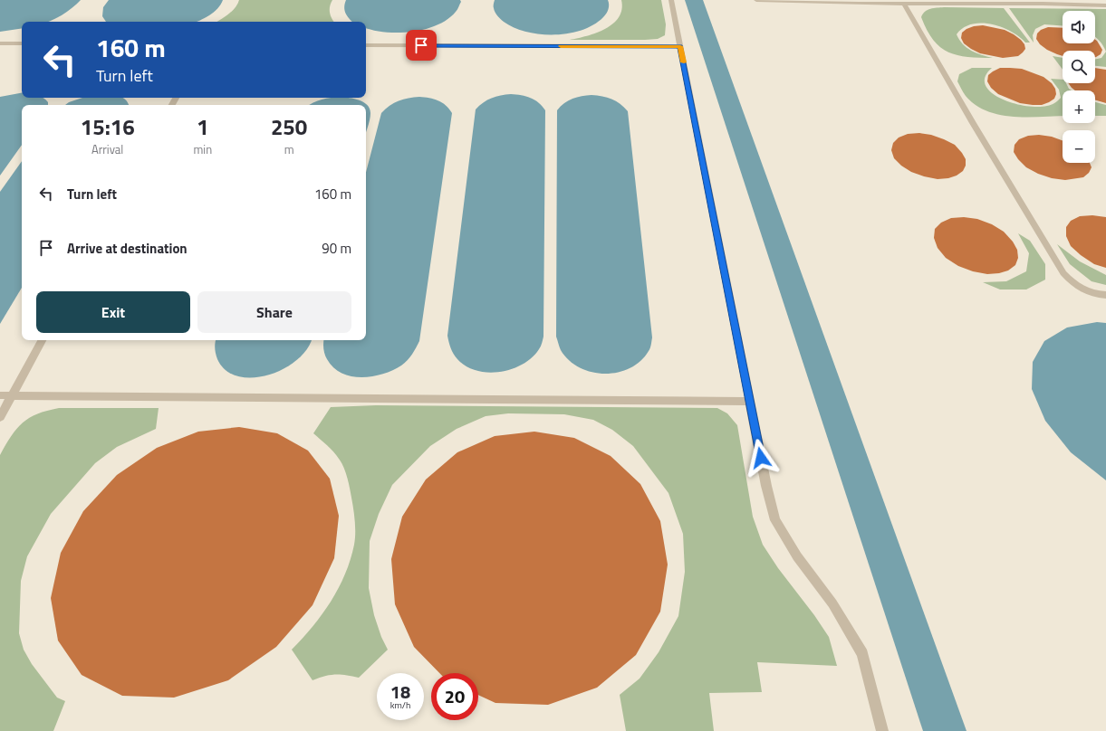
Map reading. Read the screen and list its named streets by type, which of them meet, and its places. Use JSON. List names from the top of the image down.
{
  "page": {
    "map_buttons": ["+", "−"],
    "turn": ["160 m", "Turn left"],
    "eta": [
      "15:16",
      "Arrival",
      "1",
      "min",
      "250",
      "m"
    ],
    "list": [
      {
        "name": "Turn left",
        "value": "160 m"
      },
      {
        "name": "Arrive at destination",
        "value": "90 m"
      }
    ],
    "buttons": ["Exit", "Share"],
    "speed": "18 km/h",
    "limit": "20"
  }
}
